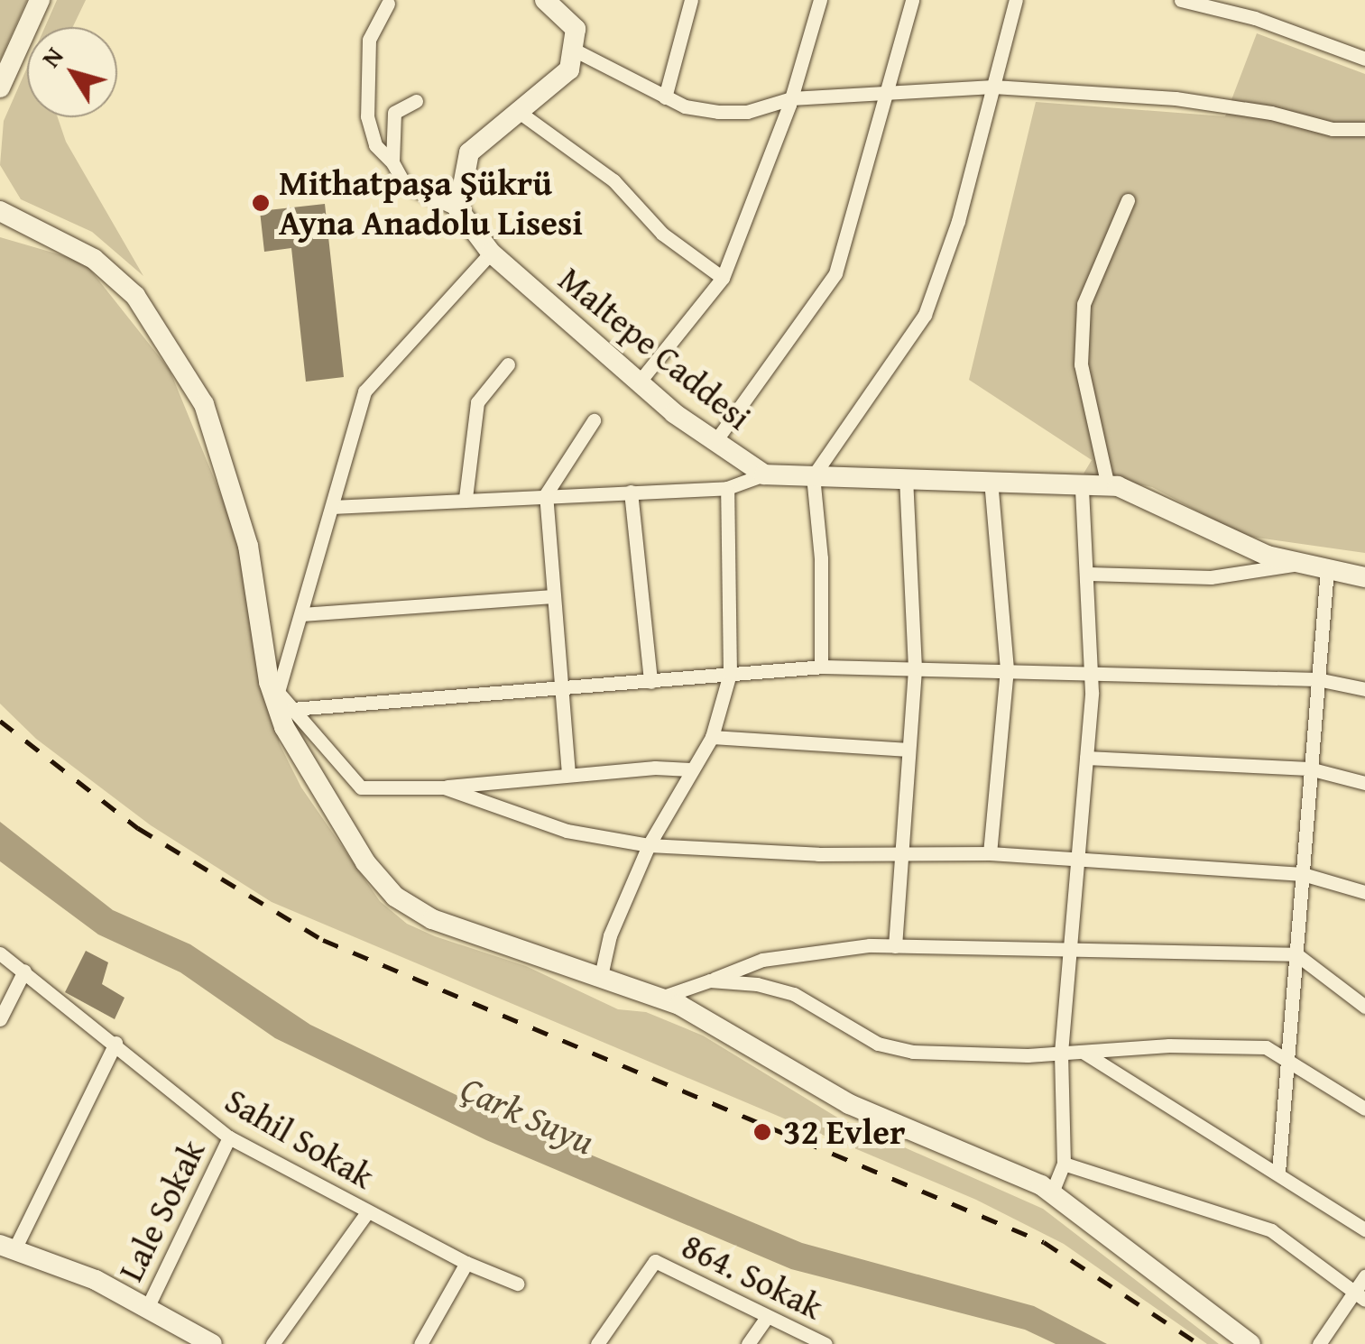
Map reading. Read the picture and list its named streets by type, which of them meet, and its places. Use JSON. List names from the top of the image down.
{
  "streets": {
    "street": [
      "Maltepe Caddesi",
      "Sahil Sokak",
      "Lale Sokak",
      "864. Sokak"
    ]
  },
  "crossings": [
    ["Sahil Sokak", "Lale Sokak"]
  ],
  "water": ["Çark Suyu"],
  "places": ["Mithatpaşa Şükrü Ayna Anadolu Lisesi", "32 Evler"],
  "north": "top left"
}
